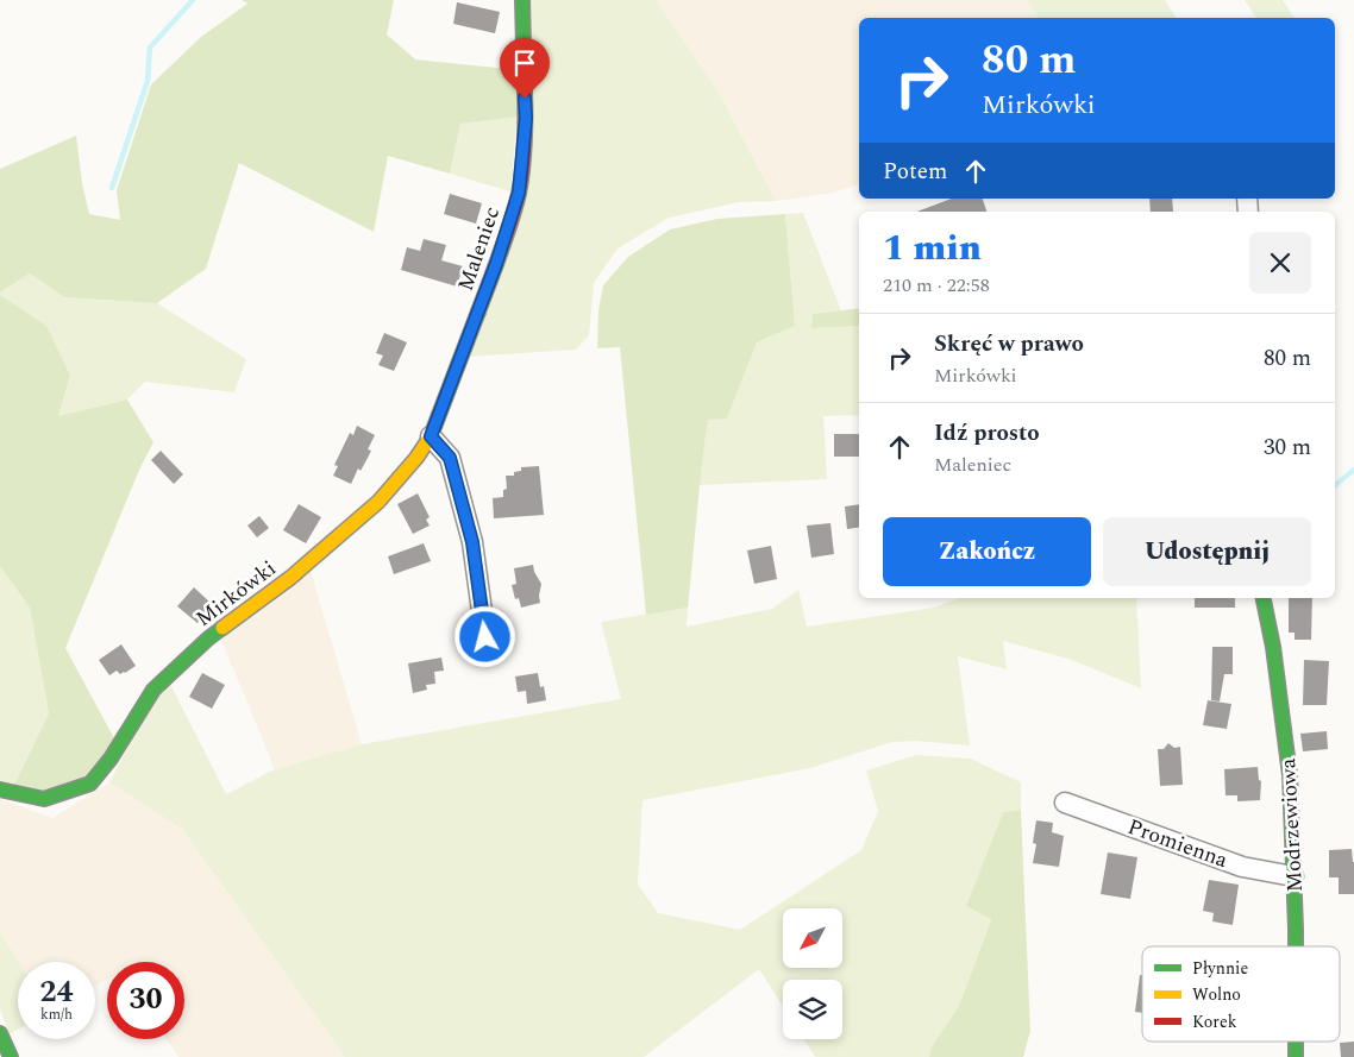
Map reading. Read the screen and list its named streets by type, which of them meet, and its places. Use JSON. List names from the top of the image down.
{
  "streets": {
    "street": [
      "Maleniec",
      "Mirkówki",
      "Modrzewiowa",
      "Promienna"
    ]
  },
  "crossings": [
    ["Maleniec", "Mirkówki"],
    ["Modrzewiowa", "Promienna"]
  ],
  "legend": ["Płynnie", "Wolno", "Korek"],
  "north": "bottom left",
  "page": {
    "turn": ["80 m", "Mirkówki"],
    "then": "Potem",
    "heading": ["1 min", "210 m · 22:58"],
    "list": [
      {
        "name": "Skręć w prawo",
        "note": "Mirkówki",
        "value": "80 m"
      },
      {
        "name": "Idź prosto",
        "note": "Maleniec",
        "value": "30 m"
      }
    ],
    "buttons": ["Zakończ", "Udostępnij"],
    "speed": "24 km/h",
    "limit": "30"
  }
}
